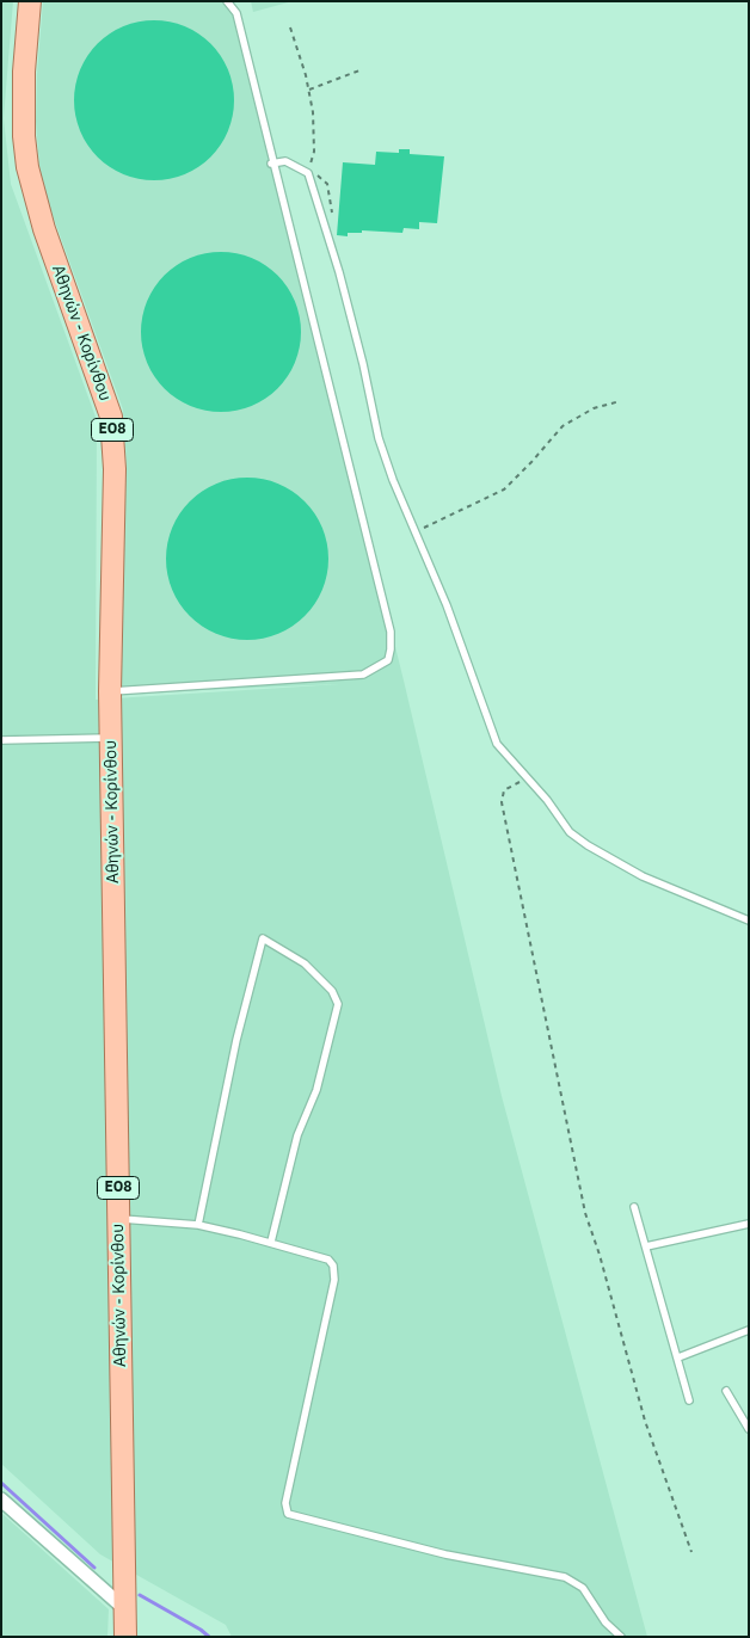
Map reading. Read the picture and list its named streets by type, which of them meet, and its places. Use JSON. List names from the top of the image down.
{
  "streets": {
    "main road": ["Αθηνών - Κορίνθου", "ΕΟ8"]
  }
}
